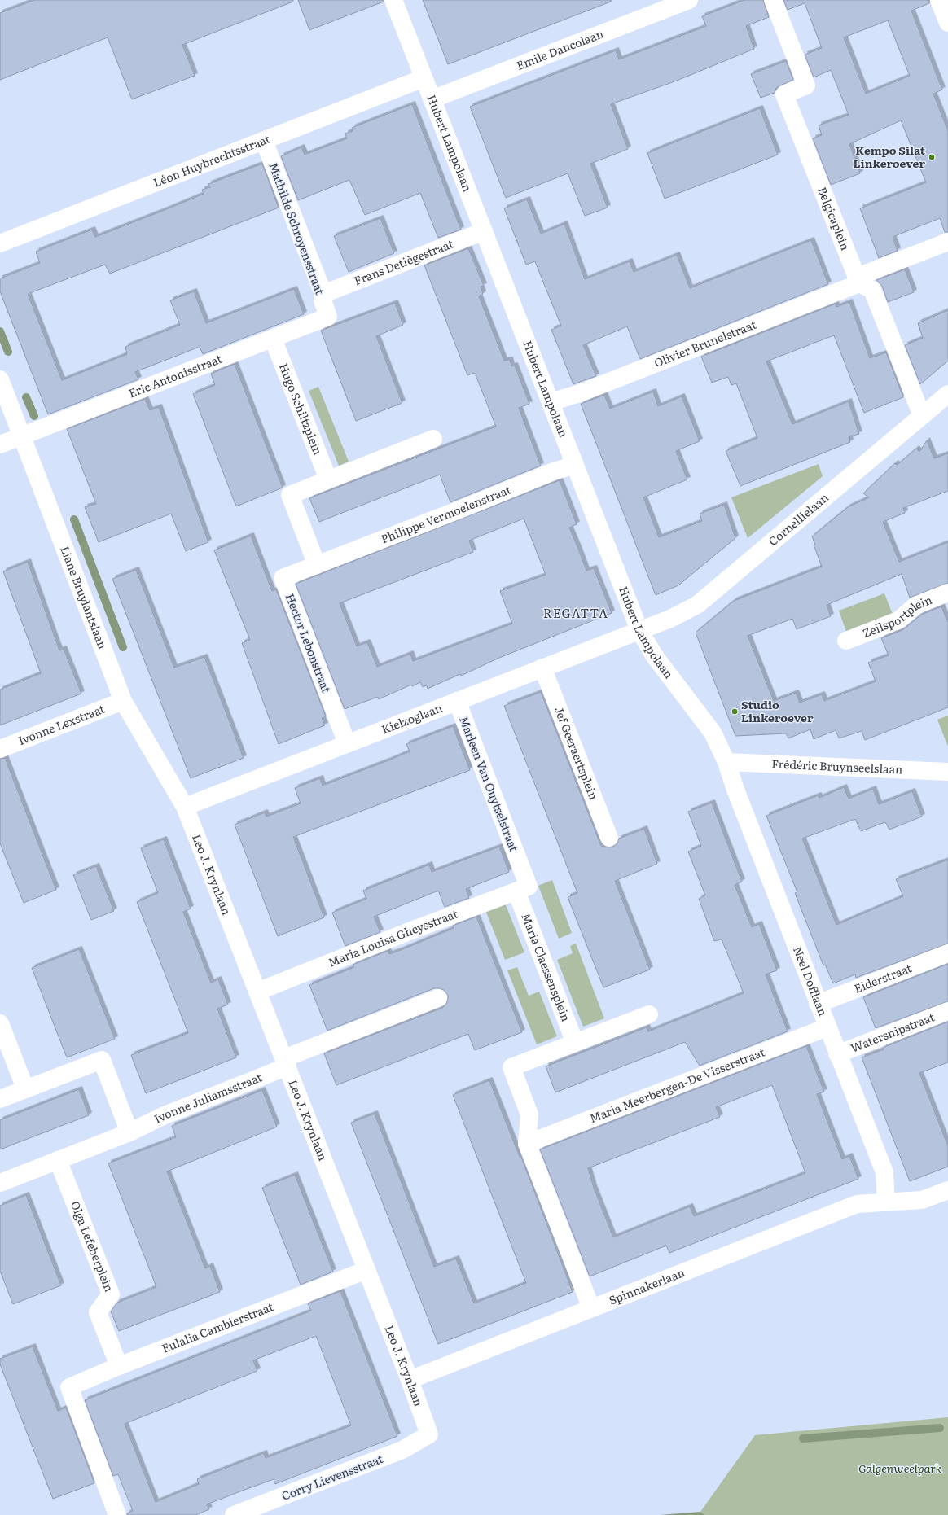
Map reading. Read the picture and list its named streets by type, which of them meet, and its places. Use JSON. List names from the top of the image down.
{
  "streets": {
    "street": [
      "Emile Dancolaan",
      "Hubert Lampolaan",
      "Léon Huybrechtsstraat",
      "Belgicaplein",
      "Mathilde Schroyensstraat",
      "Frans Detiègestraat",
      "Olivier Brunelstraat",
      "Eric Antonisstraat",
      "Hugo Schiltzplein",
      "Philippe Vermoelenstraat",
      "Cornellielaan",
      "Liane Bruylantslaan",
      "Zeilsportplein",
      "Hector Lebonstraat",
      "Kielzoglaan",
      "Ivonne Lexstraat",
      "Jef Geeraertsplein",
      "Frédéric Bruynseelslaan",
      "Marleen Van Ouytselstraat",
      "Leo J. Krynlaan",
      "Maria Louisa Gheysstraat",
      "Maria Claessensplein",
      "Eiderstraat",
      "Neel Dofflaan",
      "Watersnipstraat",
      "Maria Meerbergen-De Visserstraat",
      "Ivonne Juliamsstraat",
      "Olga Lefeberplein",
      "Spinnakerlaan",
      "Eulalia Cambierstraat",
      "Corry Lievensstraat"
    ]
  },
  "crossings": [
    ["Emile Dancolaan", "Hubert Lampolaan"],
    ["Hubert Lampolaan", "Léon Huybrechtsstraat"],
    ["Hubert Lampolaan", "Frans Detiègestraat"],
    ["Hubert Lampolaan", "Olivier Brunelstraat"],
    ["Hubert Lampolaan", "Philippe Vermoelenstraat"],
    ["Hubert Lampolaan", "Cornellielaan"],
    ["Hubert Lampolaan", "Kielzoglaan"],
    ["Hubert Lampolaan", "Frédéric Bruynseelslaan"],
    ["Hubert Lampolaan", "Neel Dofflaan"],
    ["Léon Huybrechtsstraat", "Mathilde Schroyensstraat"],
    ["Belgicaplein", "Olivier Brunelstraat"],
    ["Mathilde Schroyensstraat", "Frans Detiègestraat"],
    ["Mathilde Schroyensstraat", "Eric Antonisstraat"],
    ["Eric Antonisstraat", "Hugo Schiltzplein"],
    ["Eric Antonisstraat", "Liane Bruylantslaan"],
    ["Philippe Vermoelenstraat", "Hector Lebonstraat"],
    ["Cornellielaan", "Kielzoglaan"],
    ["Liane Bruylantslaan", "Kielzoglaan"],
    ["Liane Bruylantslaan", "Ivonne Lexstraat"],
    ["Liane Bruylantslaan", "Leo J. Krynlaan"],
    ["Hector Lebonstraat", "Kielzoglaan"],
    ["Kielzoglaan", "Jef Geeraertsplein"],
    ["Kielzoglaan", "Marleen Van Ouytselstraat"],
    ["Kielzoglaan", "Leo J. Krynlaan"],
    ["Frédéric Bruynseelslaan", "Neel Dofflaan"],
    ["Marleen Van Ouytselstraat", "Maria Louisa Gheysstraat"],
    ["Marleen Van Ouytselstraat", "Maria Claessensplein"],
    ["Leo J. Krynlaan", "Maria Louisa Gheysstraat"],
    ["Leo J. Krynlaan", "Ivonne Juliamsstraat"],
    ["Leo J. Krynlaan", "Spinnakerlaan"],
    ["Leo J. Krynlaan", "Eulalia Cambierstraat"],
    ["Leo J. Krynlaan", "Corry Lievensstraat"],
    ["Maria Louisa Gheysstraat", "Maria Claessensplein"],
    ["Eiderstraat", "Neel Dofflaan"],
    ["Neel Dofflaan", "Watersnipstraat"],
    ["Neel Dofflaan", "Maria Meerbergen-De Visserstraat"],
    ["Neel Dofflaan", "Spinnakerlaan"],
    ["Olga Lefeberplein", "Eulalia Cambierstraat"]
  ],
  "districts": ["REGATTA"],
  "parks": ["Galgenweelpark"],
  "places": ["Kempo Silat Linkeroever", "Studio Linkeroever"]
}
